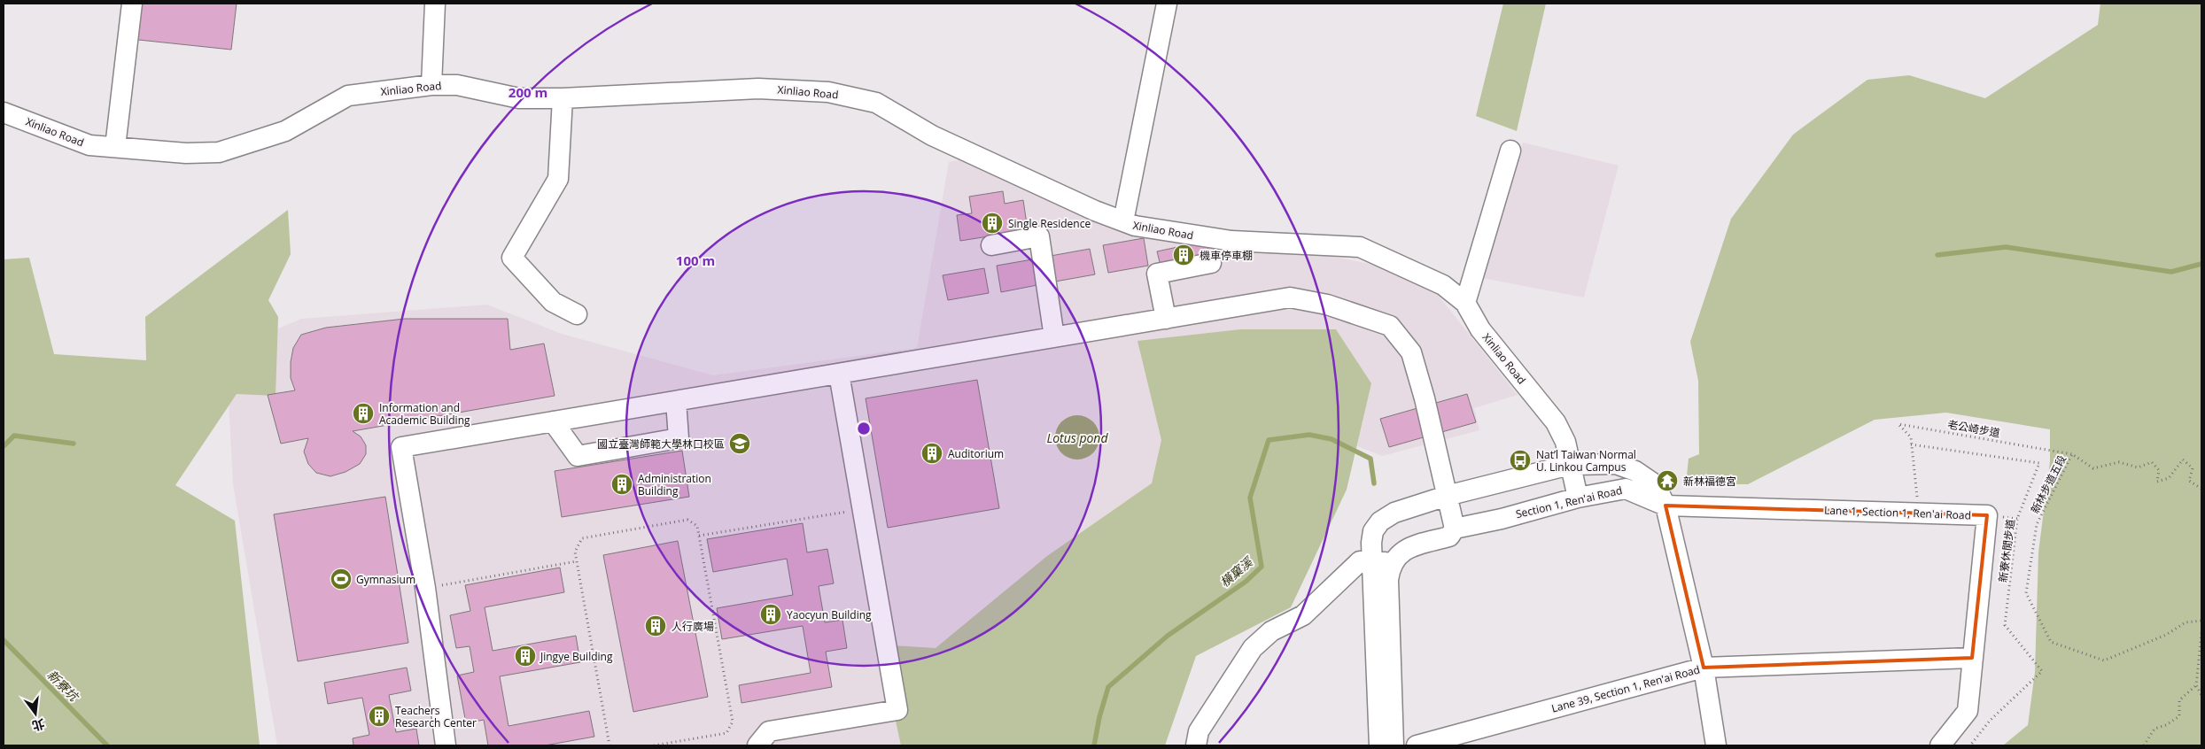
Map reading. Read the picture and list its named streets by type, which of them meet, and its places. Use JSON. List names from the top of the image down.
{
  "streets": {
    "street": [
      "Xinliao Road",
      "Section 1, Ren'ai Road",
      "Lane 1, Section 1, Ren'ai Road",
      "Lane 39, Section 1, Ren'ai Road"
    ],
    "path": ["老公崎步道", "新林步道五段", "新寮休閒步道"]
  },
  "crossings": [
    ["Xinliao Road", "Section 1, Ren'ai Road"],
    ["老公崎步道", "新林步道五段"],
    ["老公崎步道", "新寮休閒步道"],
    ["Section 1, Ren'ai Road", "Lane 1, Section 1, Ren'ai Road"],
    ["Lane 1, Section 1, Ren'ai Road", "Lane 39, Section 1, Ren'ai Road"]
  ],
  "water": ["Lotus pond", "橫窠溪", "新寮坑"],
  "places": {
    "building": [
      "Single Residence",
      "機車停車棚",
      "Information and Academic Building",
      "Auditorium",
      "Administration Building",
      "Yaocyun Building",
      "人行廣場",
      "Jingye Building",
      "Teachers Research Center"
    ],
    "school or university": ["國立臺灣師範大學林口校區"],
    "bus stop": ["Nat’l Taiwan Normal U. Linkou Campus"],
    "temple": ["新林福德宮"],
    "sports": ["Gymnasium"]
  },
  "north": "bottom",
  "rings": ["200 m", "100 m"]
}
